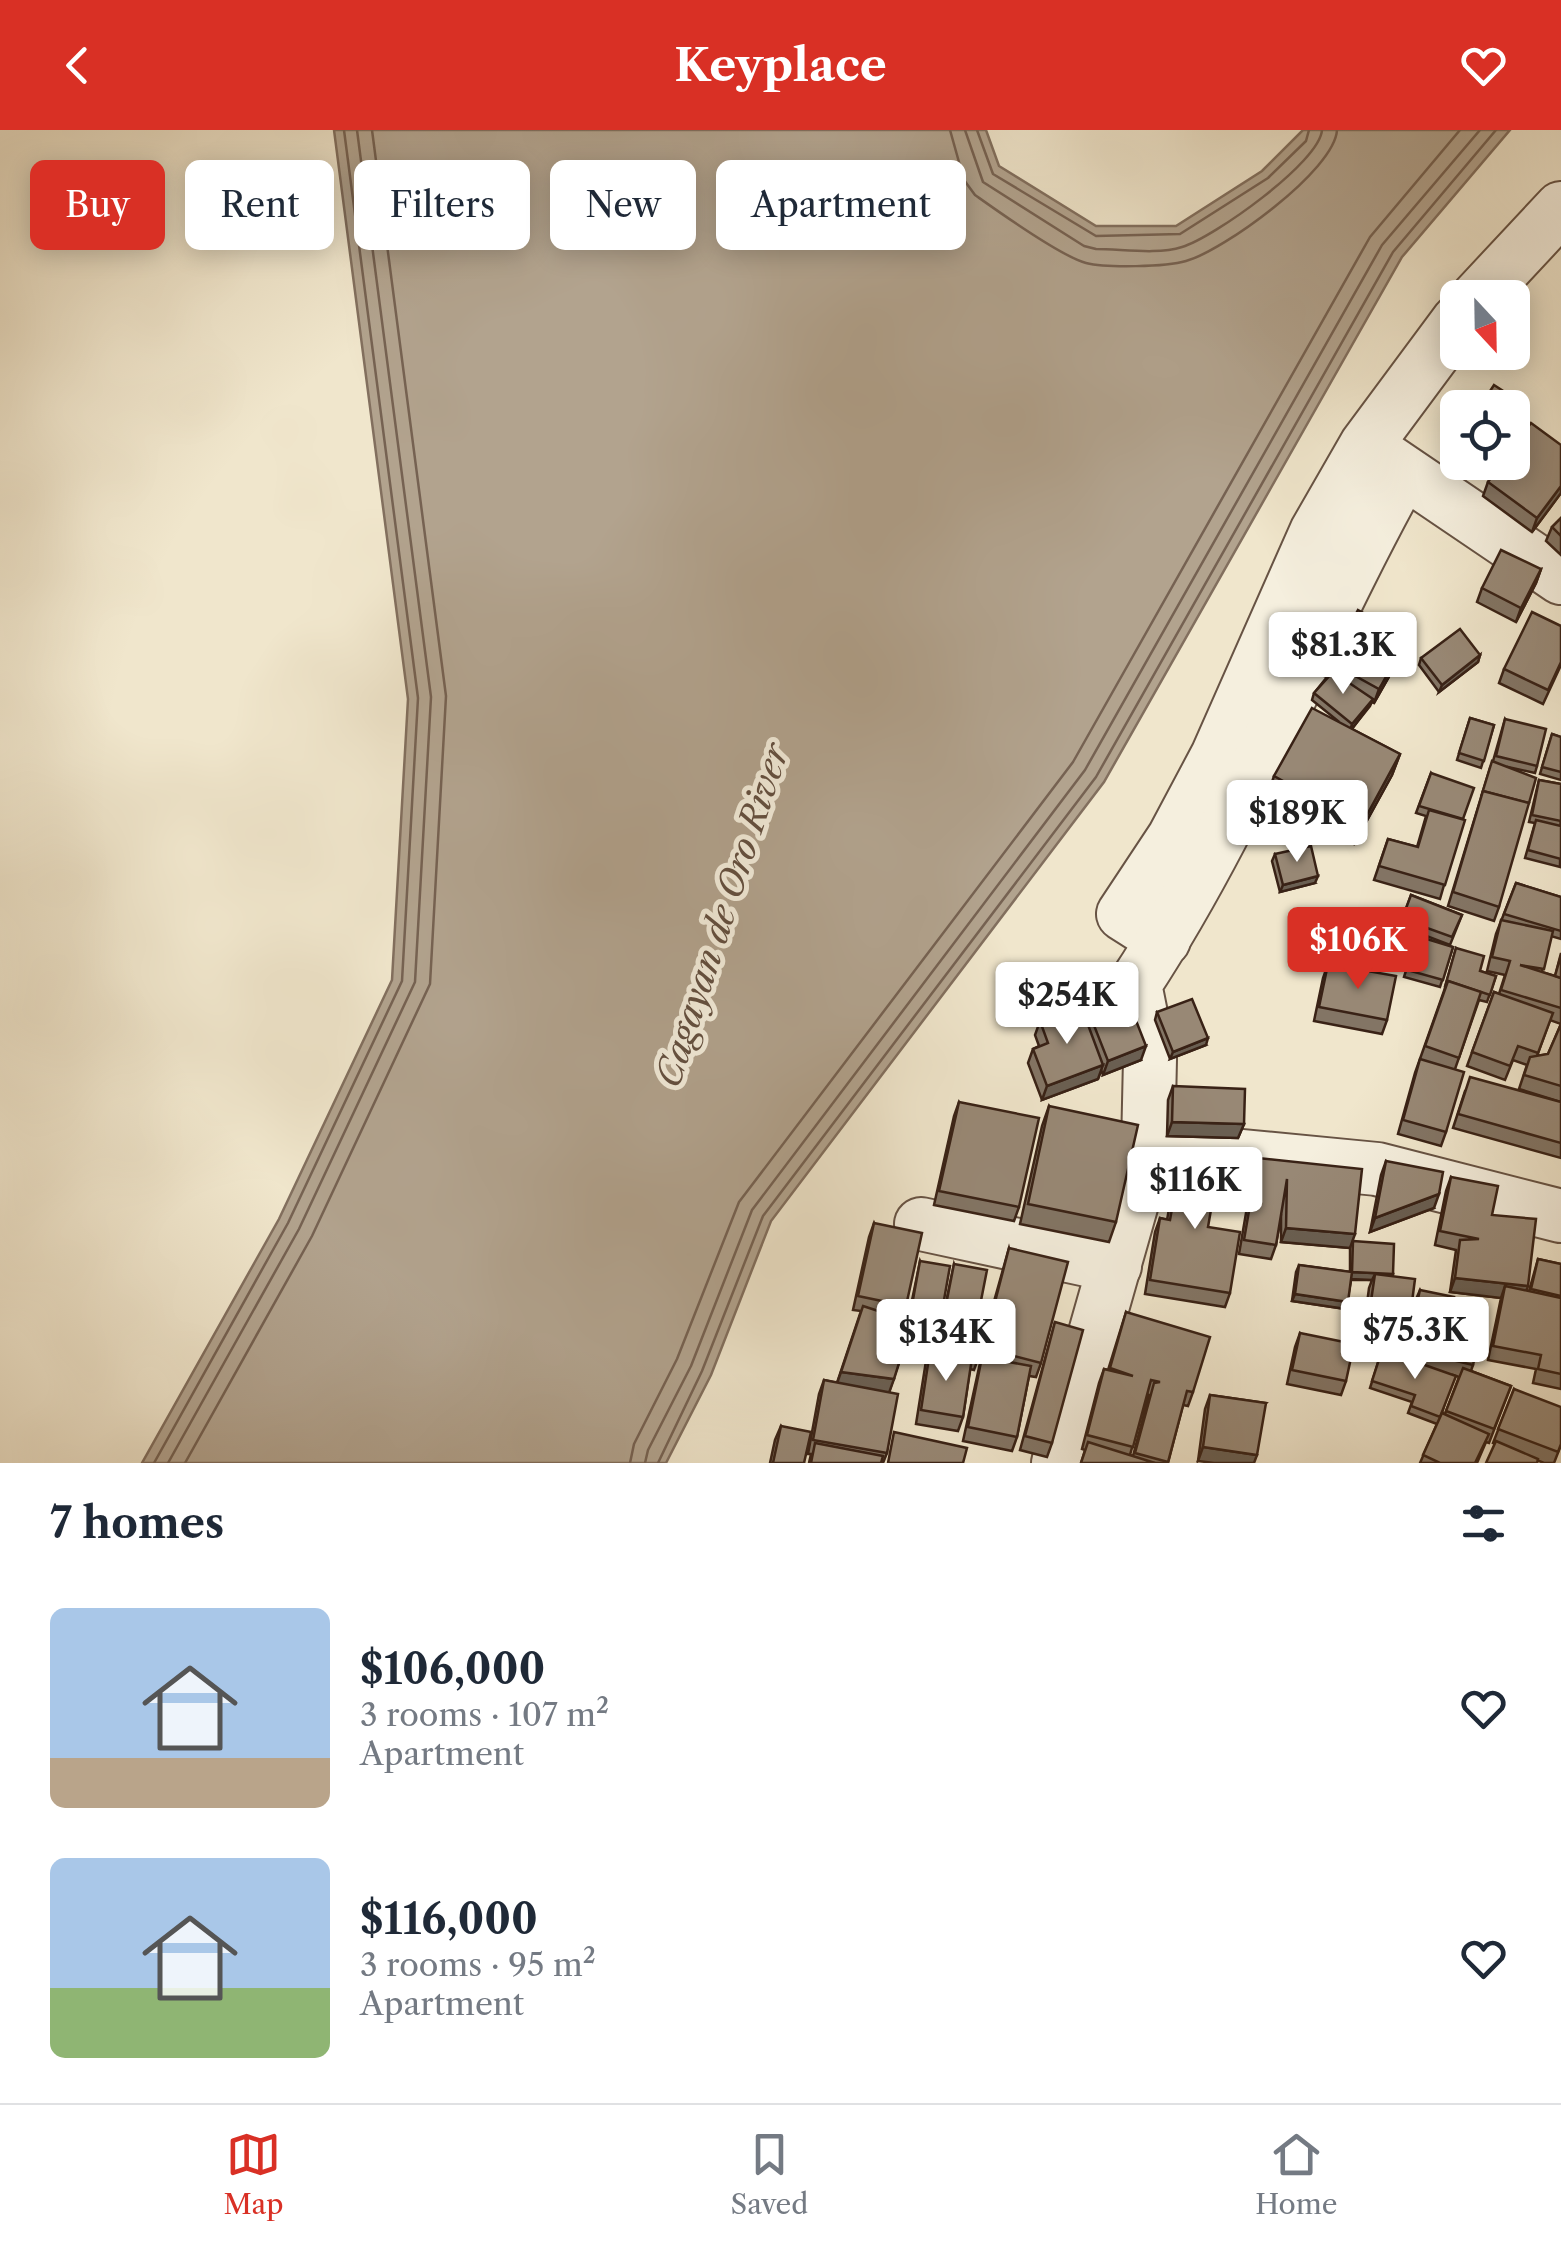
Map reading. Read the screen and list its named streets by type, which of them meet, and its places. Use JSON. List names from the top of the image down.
{
  "water": ["Cagayan de Oro River"],
  "north": "bottom",
  "page": {
    "header": "Keyplace",
    "chip": [
      "Buy",
      "Rent",
      "Filters",
      "New",
      "Apartment"
    ],
    "price": [
      "$81.3K",
      "$189K",
      "$106K",
      "$254K",
      "$116K",
      "$75.3K",
      "$134K"
    ],
    "heading": "7 homes",
    "list": [
      {
        "name": "$106,000",
        "note": "3 rooms · 107 m² · Apartment"
      },
      {
        "name": "$116,000",
        "note": "3 rooms · 95 m² · Apartment"
      }
    ],
    "tabs": ["Map", "Saved", "Home"]
  }
}
